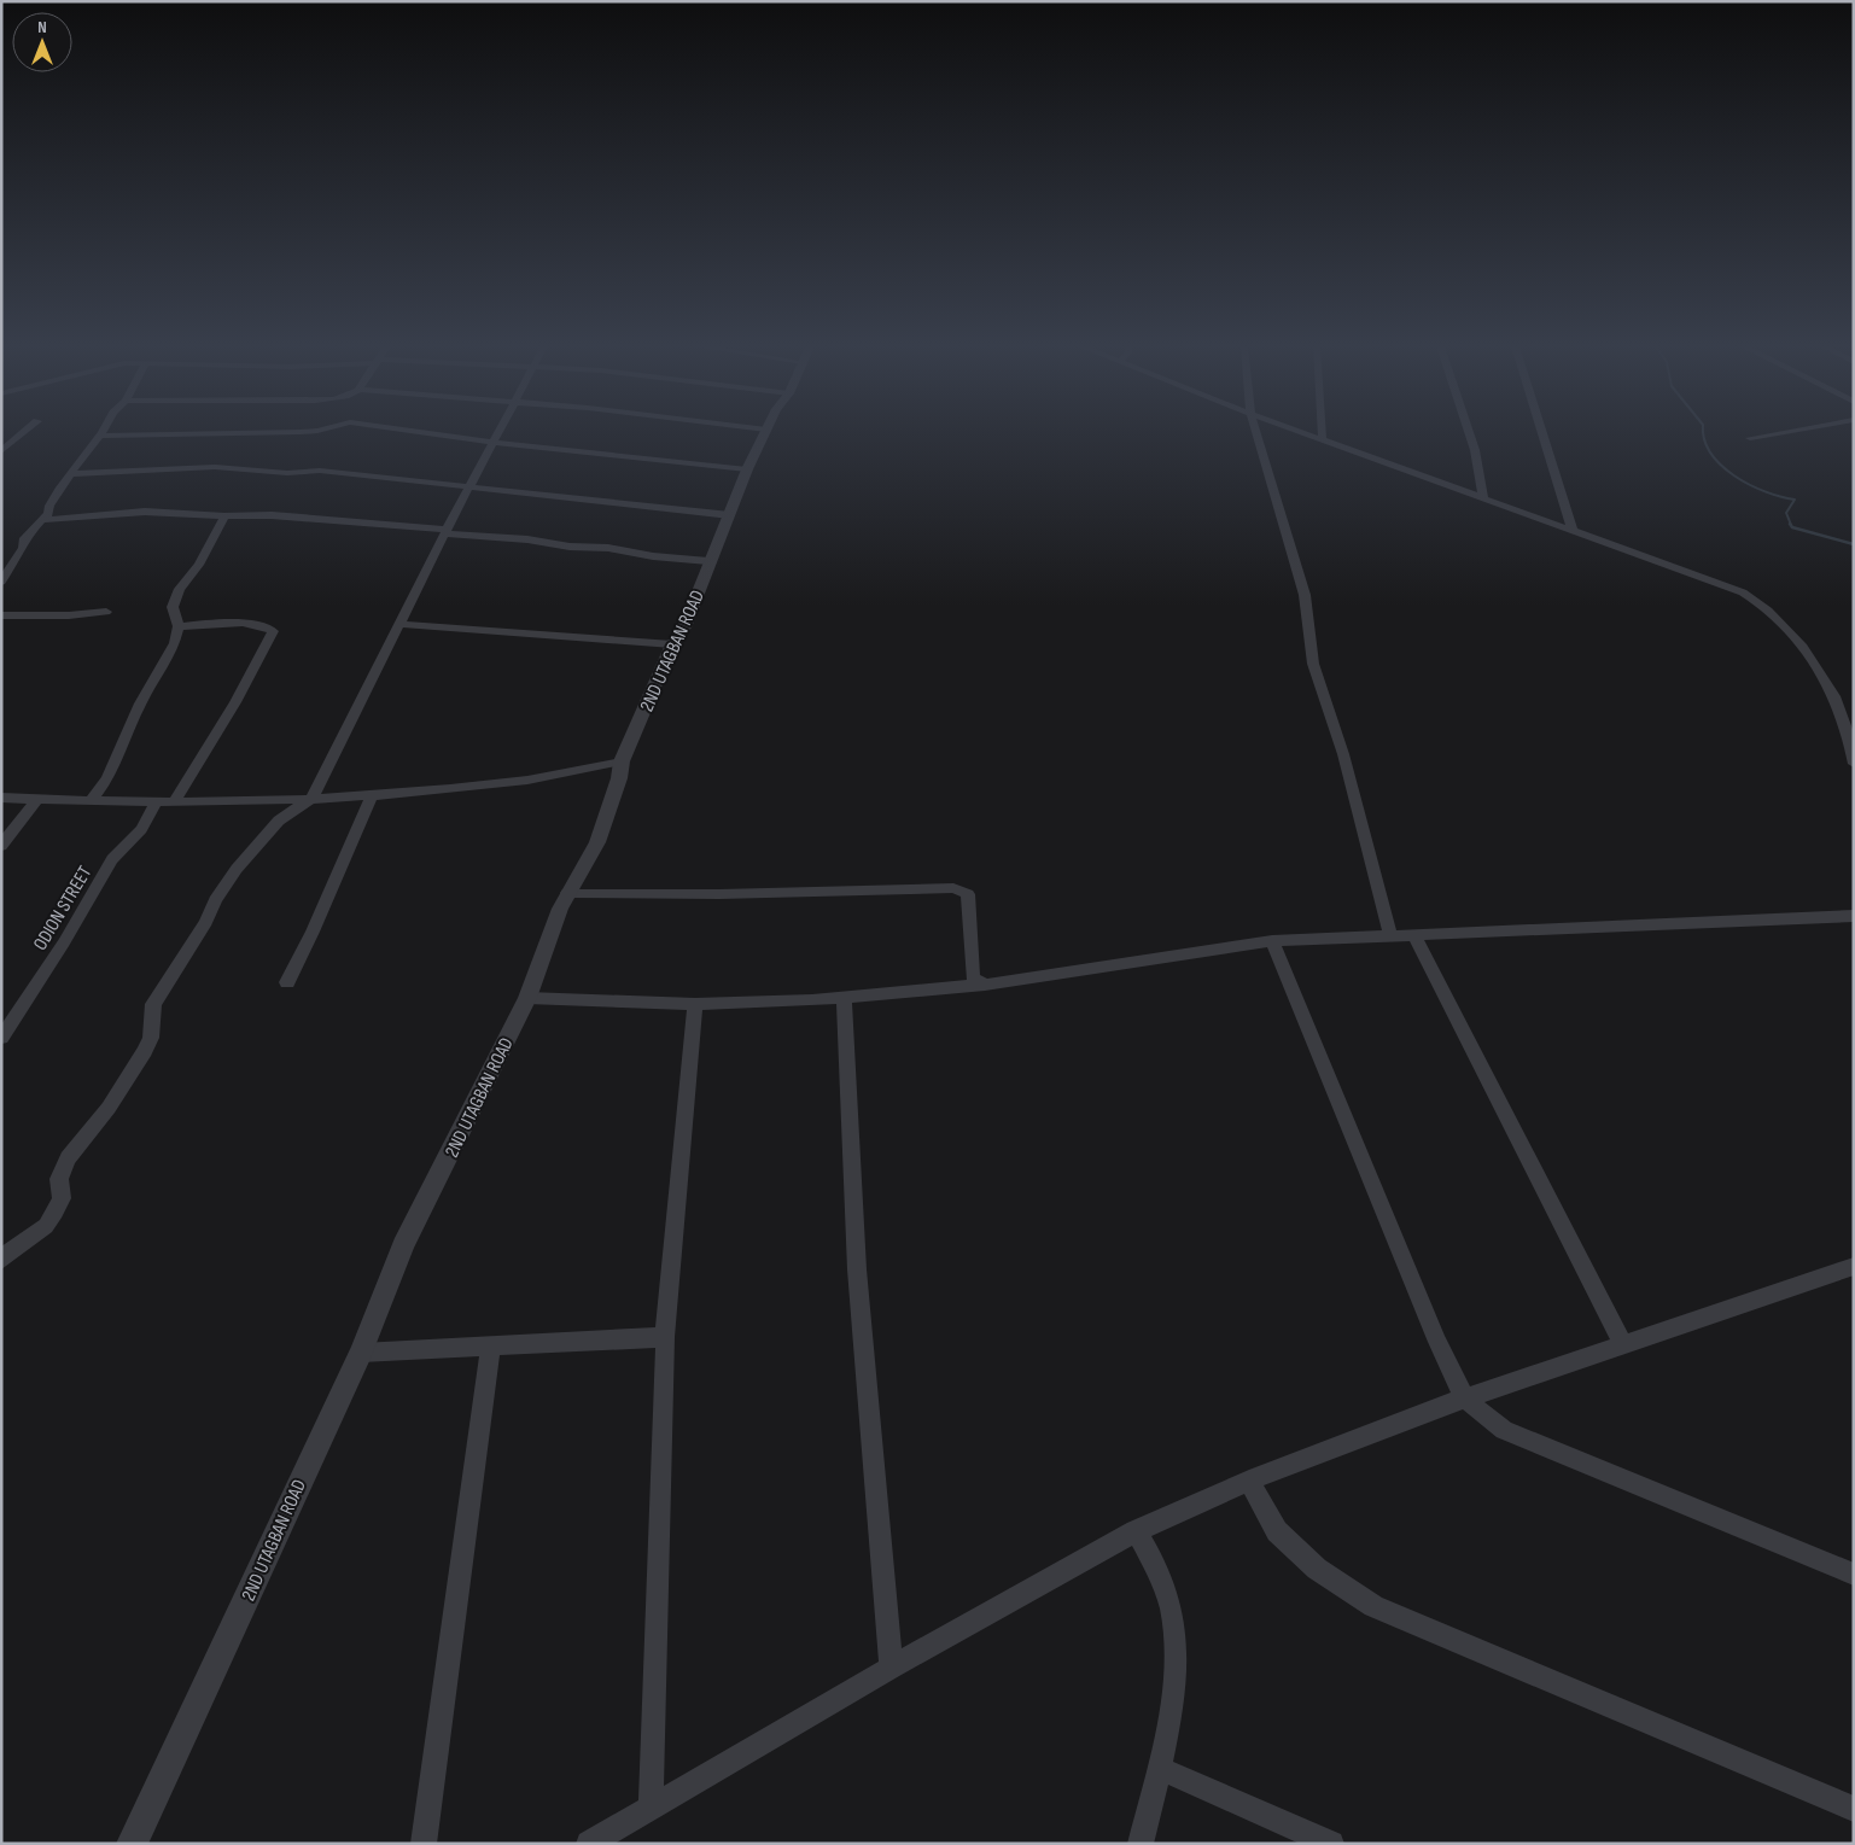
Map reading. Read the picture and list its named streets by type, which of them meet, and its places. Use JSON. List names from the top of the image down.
{
  "streets": {
    "street": ["2ND UTAGBAN ROAD", "ODION STREET"]
  },
  "north": "top"
}
